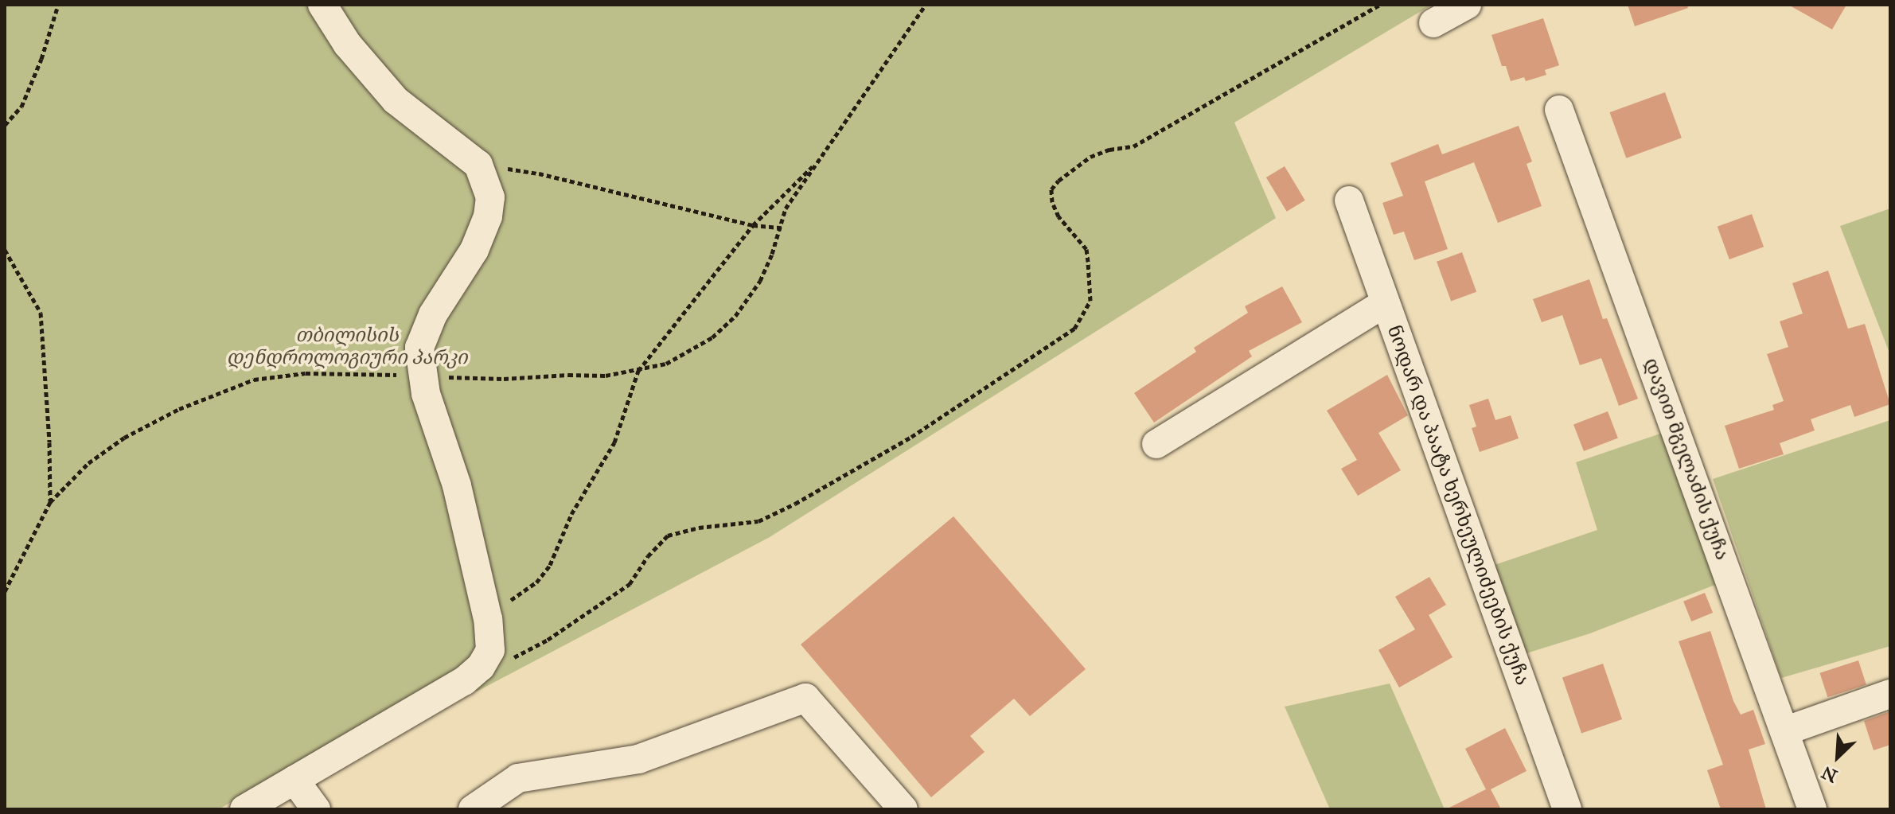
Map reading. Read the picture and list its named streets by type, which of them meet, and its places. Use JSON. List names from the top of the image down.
{
  "streets": {
    "street": ["დავით მგელაძის ქუჩა", "ნოდარ და პაატა ხერხეულიძეების ქუჩა"]
  },
  "parks": ["თბილისის დენდროლოგიური პარკი"],
  "north": "bottom left"
}
